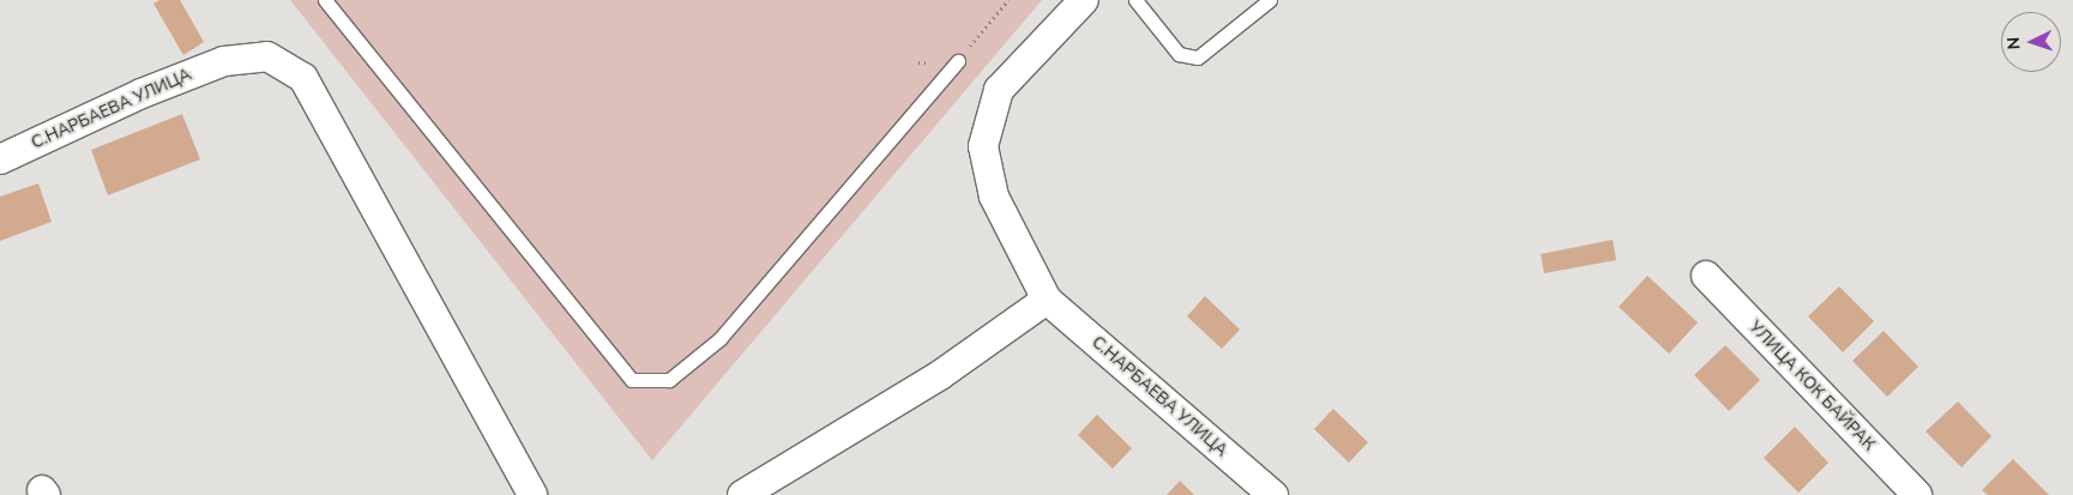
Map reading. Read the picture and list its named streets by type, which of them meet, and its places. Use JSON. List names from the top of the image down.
{
  "streets": {
    "street": ["С.НАРБАЕВА УЛИЦА", "УЛИЦА КОК БАЙРАК"]
  },
  "north": "left"
}
